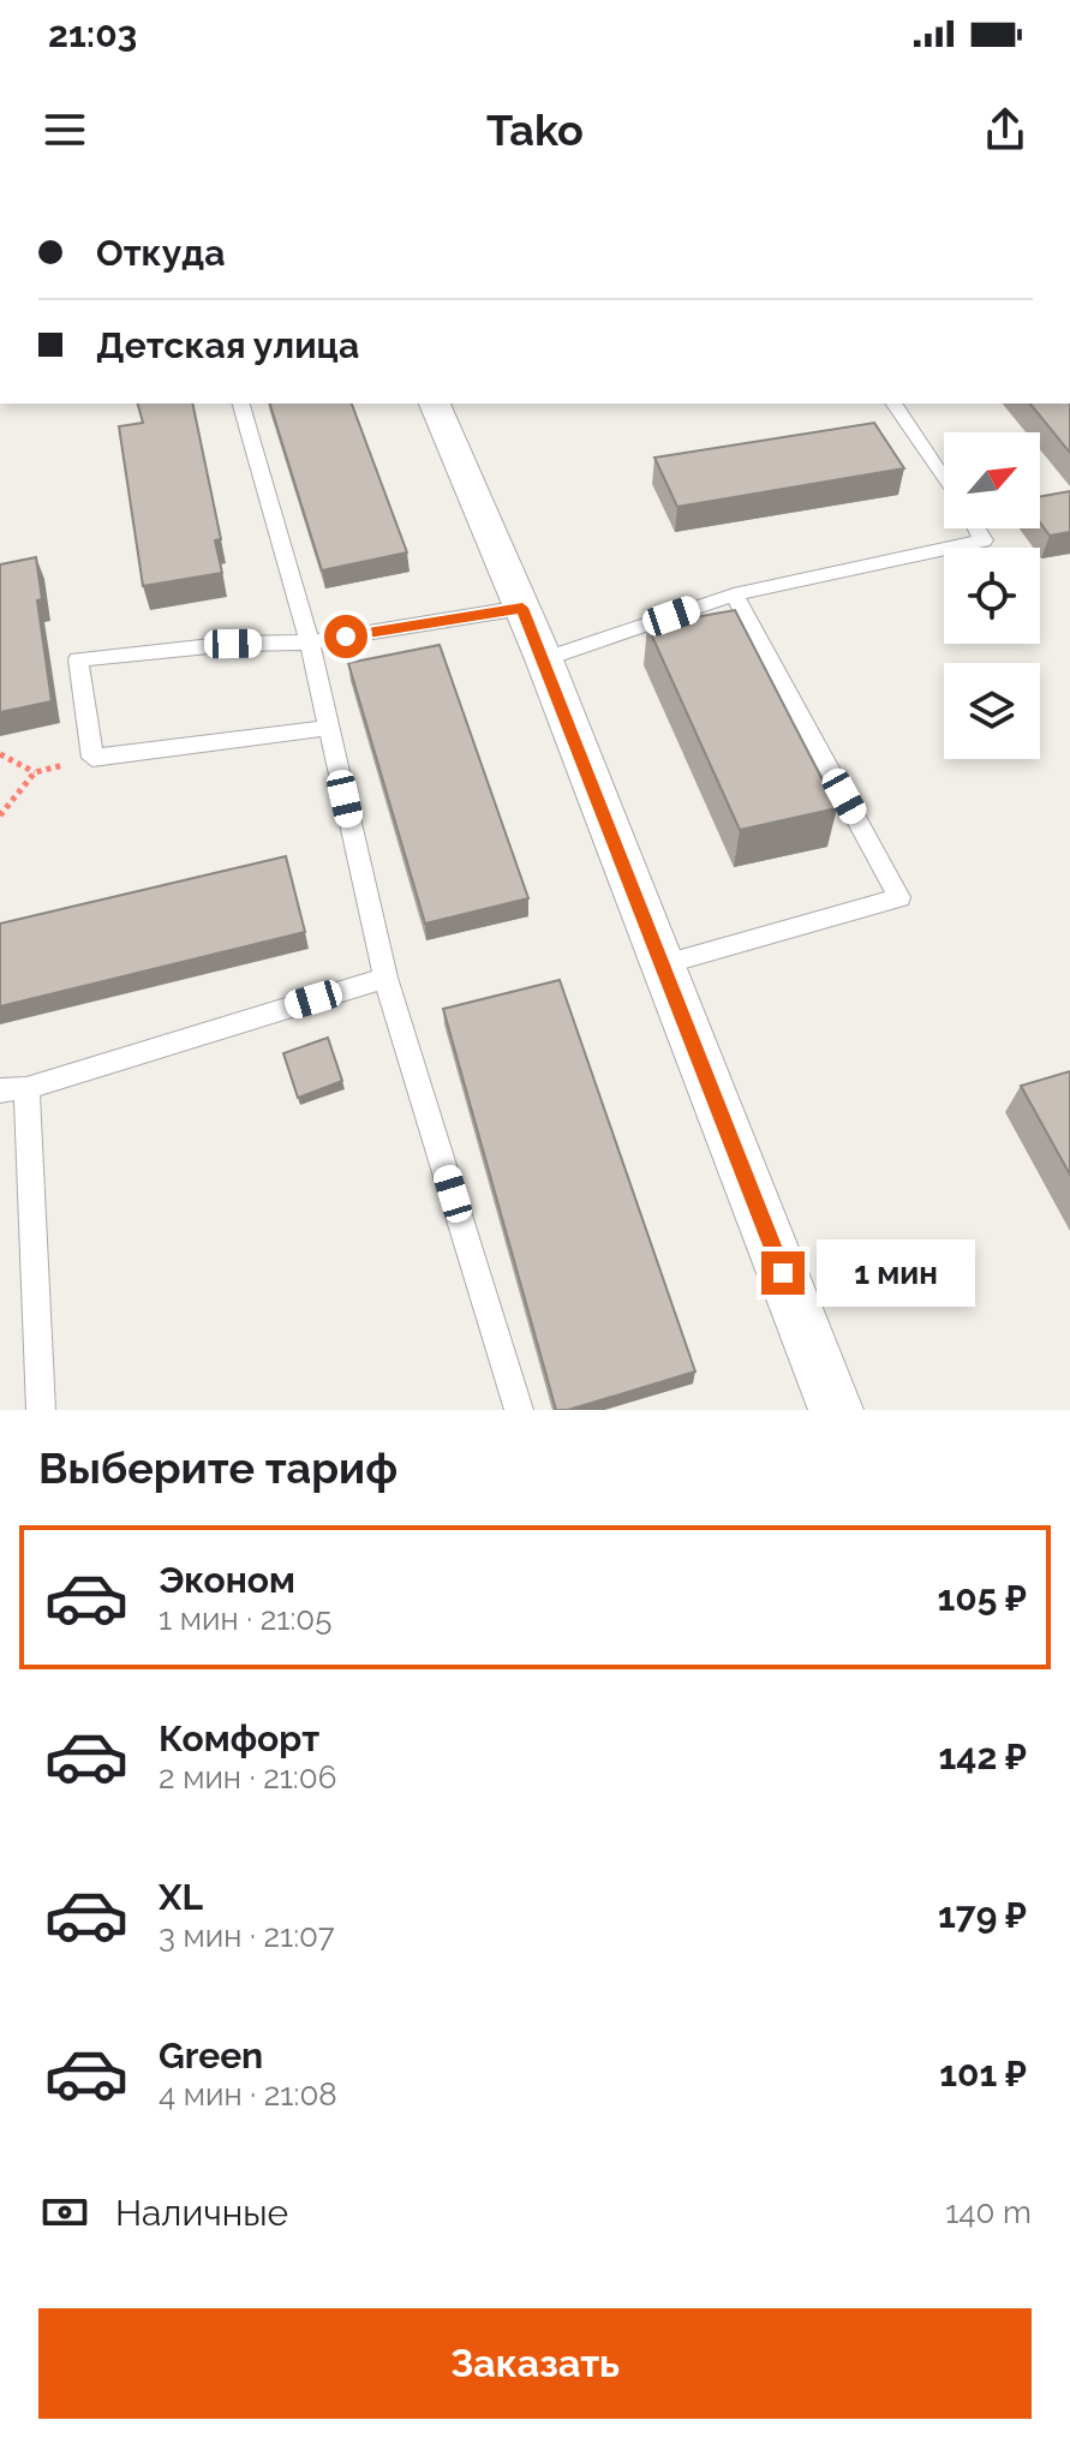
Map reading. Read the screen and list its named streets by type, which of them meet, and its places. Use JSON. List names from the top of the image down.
{
  "north": "top right",
  "page": {
    "status": "21:03",
    "header": "Tako",
    "banner": ["Откуда", "Детская улица"],
    "bubble": "1 мин",
    "heading": "Выберите тариф",
    "list": [
      {
        "name": "Эконом",
        "note": "1 мин · 21:05",
        "value": "105 ₽"
      },
      {
        "name": "Комфорт",
        "note": "2 мин · 21:06",
        "value": "142 ₽"
      },
      {
        "name": "XL",
        "note": "3 мин · 21:07",
        "value": "179 ₽"
      },
      {
        "name": "Green",
        "note": "4 мин · 21:08",
        "value": "101 ₽"
      }
    ],
    "pay": ["Наличные", "140 m"],
    "buttons": "Заказать"
  }
}
